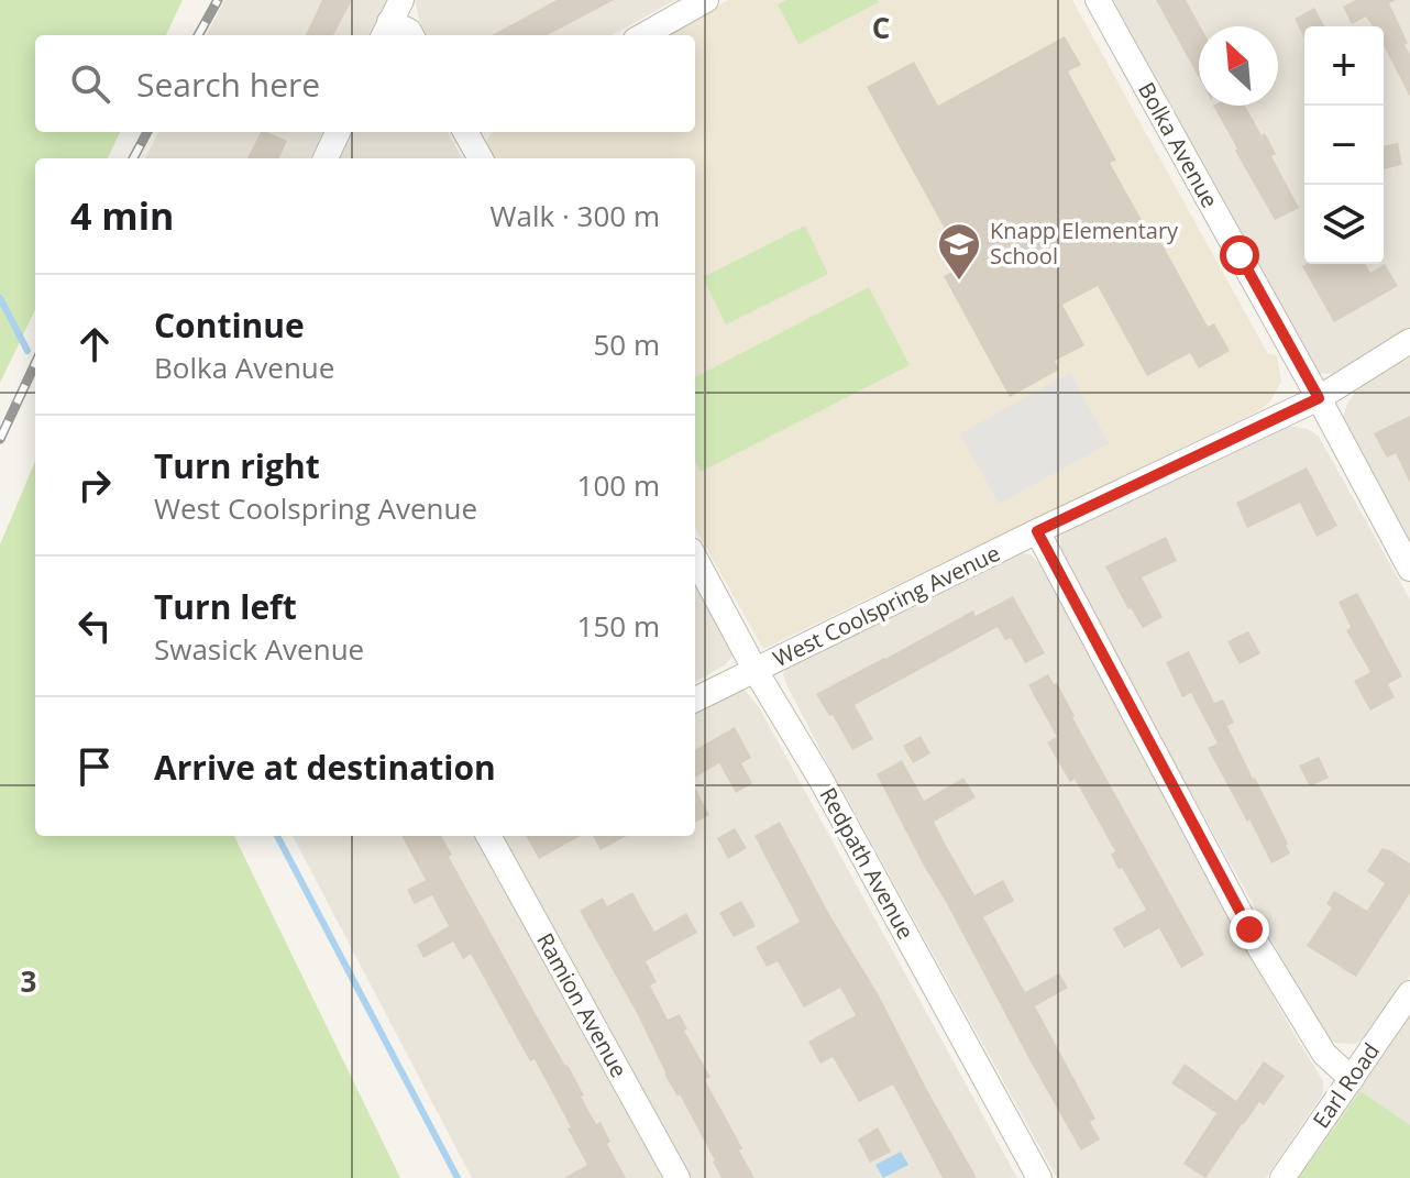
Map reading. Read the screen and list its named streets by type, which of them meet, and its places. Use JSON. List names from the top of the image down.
{
  "streets": {
    "street": [
      "Bolka Avenue",
      "West Coolspring Avenue",
      "Redpath Avenue",
      "Ramion Avenue",
      "Earl Road"
    ]
  },
  "crossings": [
    ["Bolka Avenue", "West Coolspring Avenue"],
    ["West Coolspring Avenue", "Redpath Avenue"]
  ],
  "places": {
    "school or university": ["Knapp Elementary School"]
  },
  "north": "top left",
  "page": {
    "map_buttons": ["+", "−"],
    "search": "Search here",
    "heading": ["4 min", "Walk · 300 m"],
    "list": [
      ["Continue", "Bolka Avenue", "50 m"],
      ["Turn right", "West Coolspring Avenue", "100 m"],
      ["Turn left", "Swasick Avenue", "150 m"],
      "Arrive at destination"
    ]
  },
  "grid": {
    "columns": ["C"],
    "rows": ["3"]
  }
}
